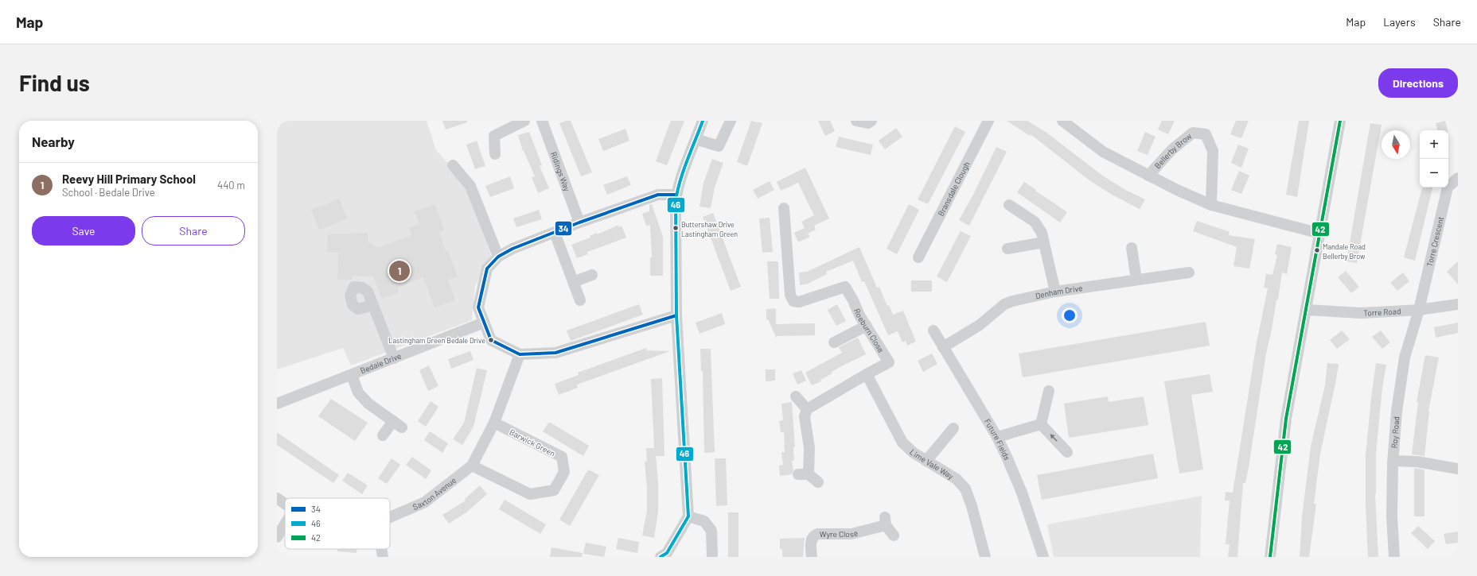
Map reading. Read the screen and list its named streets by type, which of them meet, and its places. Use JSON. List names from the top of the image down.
{
  "streets": {
    "street": [
      "Bellerby Brow",
      "Ridings Way",
      "Bransdale Clough",
      "Torre Crescent",
      "Denham Drive",
      "Torre Road",
      "Roeburn Close",
      "Bedale Drive",
      "Roy Road",
      "Future Fields",
      "Barwick Green",
      "Lime Vale Way",
      "Saxton Avenue",
      "Wyre Close"
    ]
  },
  "crossings": [
    ["Torre Crescent", "Torre Road"],
    ["Torre Crescent", "Roy Road"],
    ["Denham Drive", "Future Fields"],
    ["Torre Road", "Roy Road"],
    ["Roeburn Close", "Lime Vale Way"],
    ["Barwick Green", "Saxton Avenue"]
  ],
  "places": ["Buttershaw Drive Lastingham Green", "Mandale Road Bellerby Brow", "Lastingham Green Bedale Drive"],
  "lines": ["transit line 46", "transit line 42", "transit line 34"],
  "legend": ["34", "46", "42"],
  "north": "bottom",
  "page": {
    "header": "Map",
    "nav": ["Map", "Layers", "Share"],
    "buttons": [
      "Directions",
      ["Save", "Share"]
    ],
    "title": "Find us",
    "heading": "Nearby",
    "map_buttons": ["+", "−"],
    "list": [
      {
        "mark": "1",
        "name": "Reevy Hill Primary School",
        "note": "School · Bedale Drive",
        "value": "440 m"
      }
    ],
    "pins": "1"
  }
}
